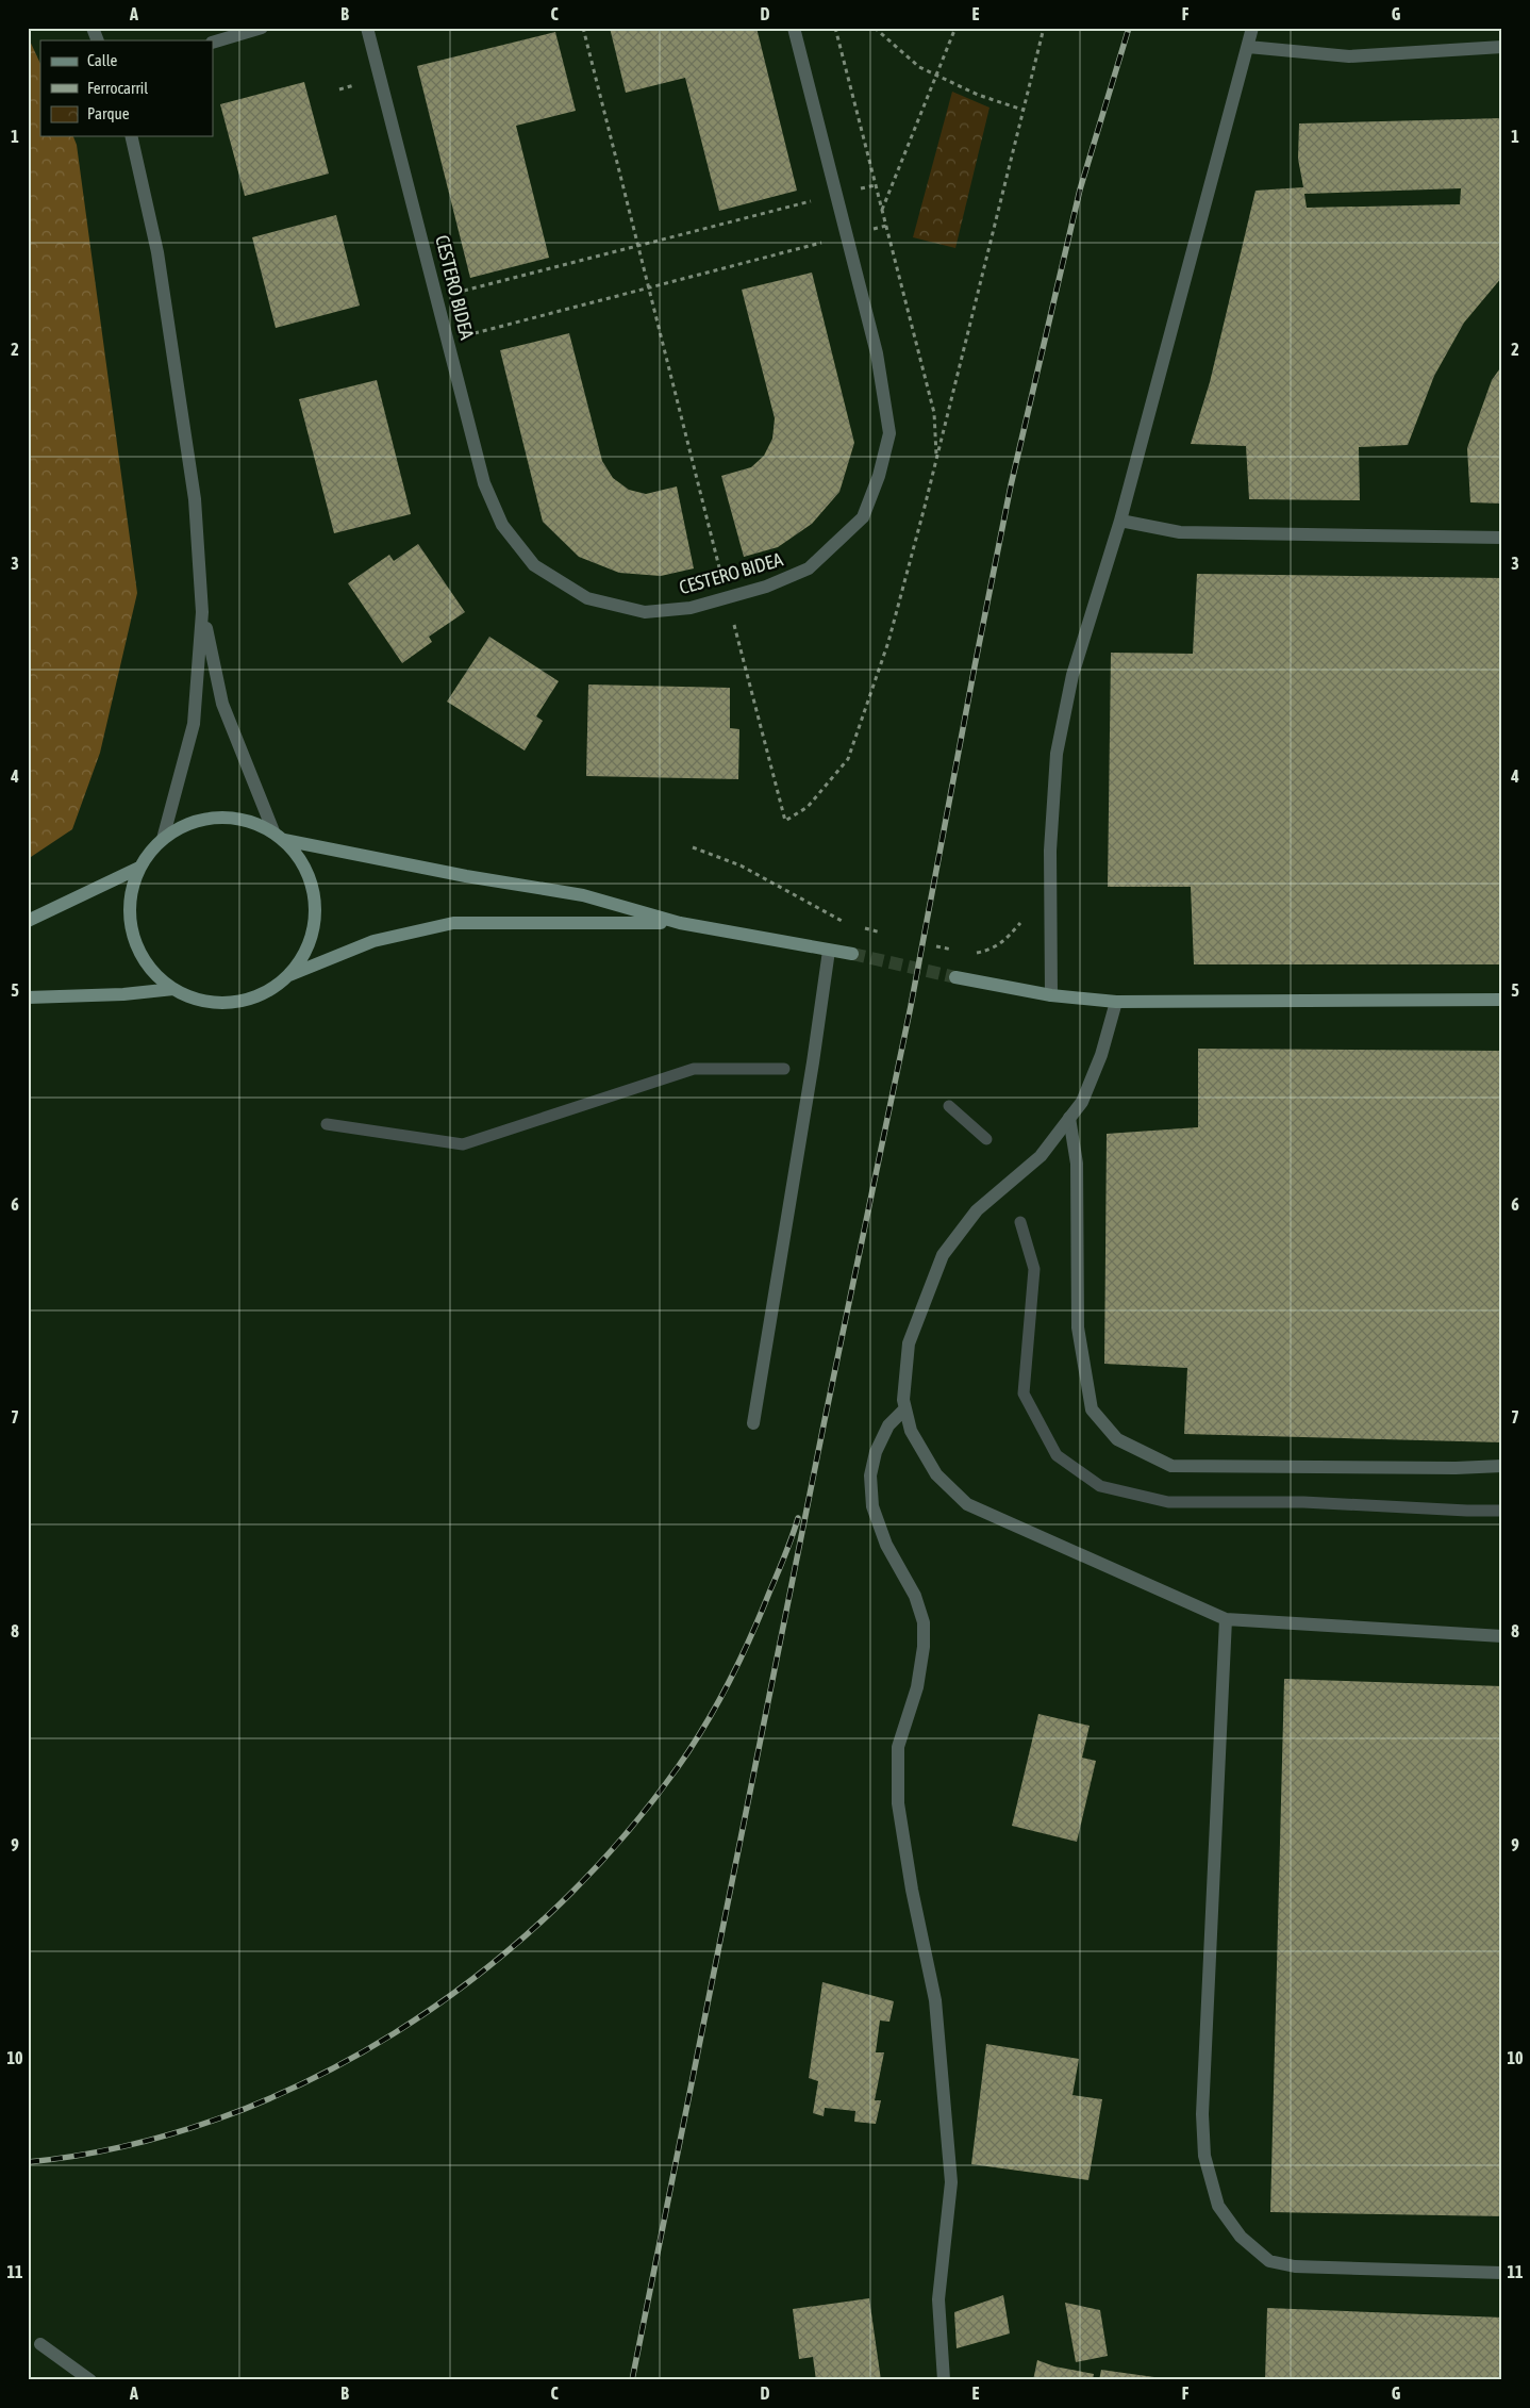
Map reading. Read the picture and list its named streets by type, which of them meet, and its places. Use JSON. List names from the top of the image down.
{
  "streets": {
    "street": ["CESTERO BIDEA"]
  },
  "legend": ["Calle", "Ferrocarril", "Parque"],
  "grid": {
    "columns": [
      "A",
      "B",
      "C",
      "D",
      "E",
      "F",
      "G"
    ],
    "rows": [
      "1",
      "2",
      "3",
      "4",
      "5",
      "6",
      "7",
      "8",
      "9",
      "10",
      "11"
    ]
  }
}
